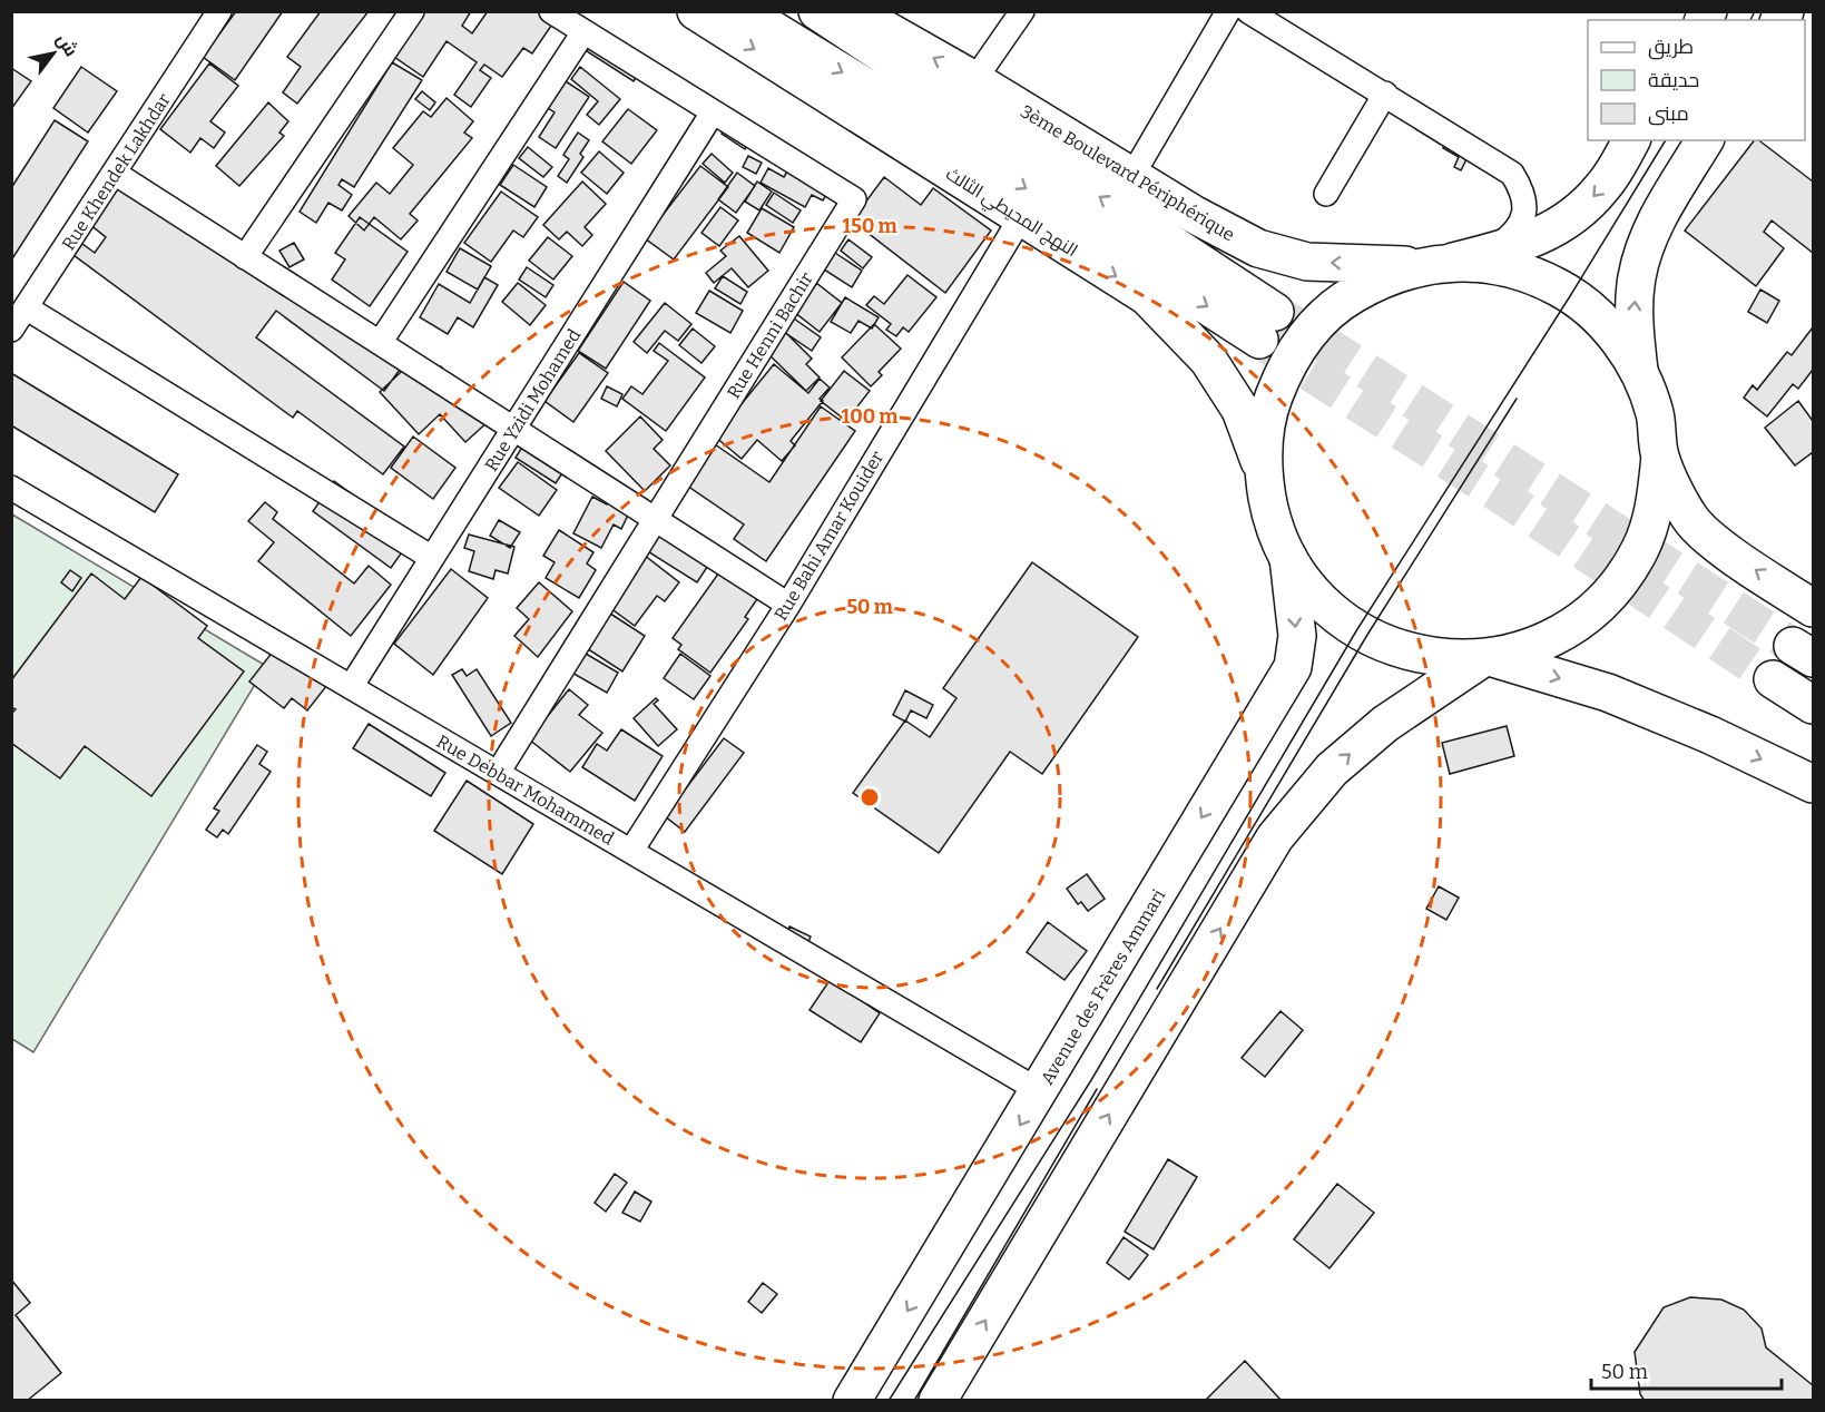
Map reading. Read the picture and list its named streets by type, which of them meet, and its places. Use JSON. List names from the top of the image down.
{
  "streets": {
    "main road": ["3ème Boulevard Périphérique", "النهج المحيطي الثالث", "Avenue des Frères Ammari"],
    "street": [
      "Rue Khendek Lakhdar",
      "Rue Henni Bachir",
      "Rue Yzidi Mohamed",
      "Rue Bahi Amar Kouider",
      "Rue Debbar Mohammed"
    ]
  },
  "crossings": [
    ["النهج المحيطي الثالث", "Rue Bahi Amar Kouider"],
    ["Rue Henni Bachir", "Rue Yzidi Mohamed"],
    ["Rue Henni Bachir", "Rue Debbar Mohammed"],
    ["Rue Yzidi Mohamed", "Rue Debbar Mohammed"],
    ["Rue Bahi Amar Kouider", "Rue Debbar Mohammed"],
    ["Rue Debbar Mohammed", "Avenue des Frères Ammari"]
  ],
  "one_way": ["3ème Boulevard Périphérique", "النهج المحيطي الثالث"],
  "legend": ["طريق", "حديقة", "مبنى"],
  "scale_bar": "50 m",
  "north": "top right",
  "rings": ["150 m", "100 m", "50 m"]
}
